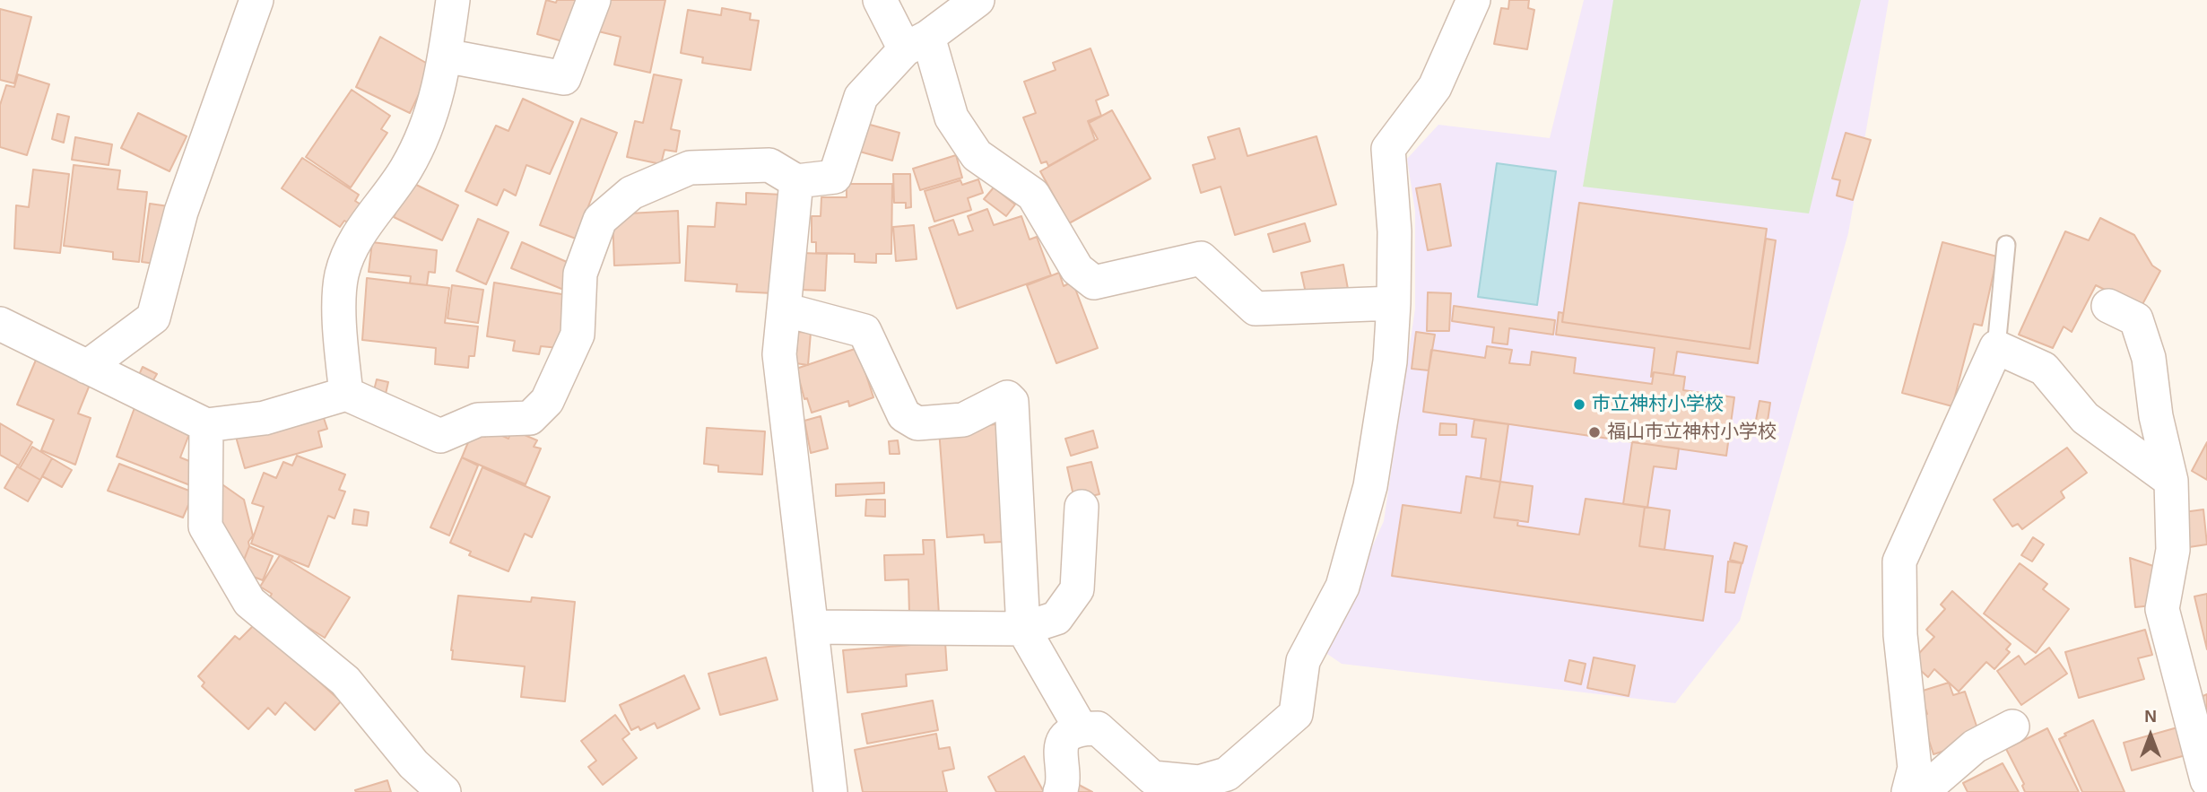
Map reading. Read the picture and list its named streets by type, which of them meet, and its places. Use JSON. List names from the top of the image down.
{
  "places": ["市立神村小学校", "福山市立神村小学校"],
  "north": "top"
}
